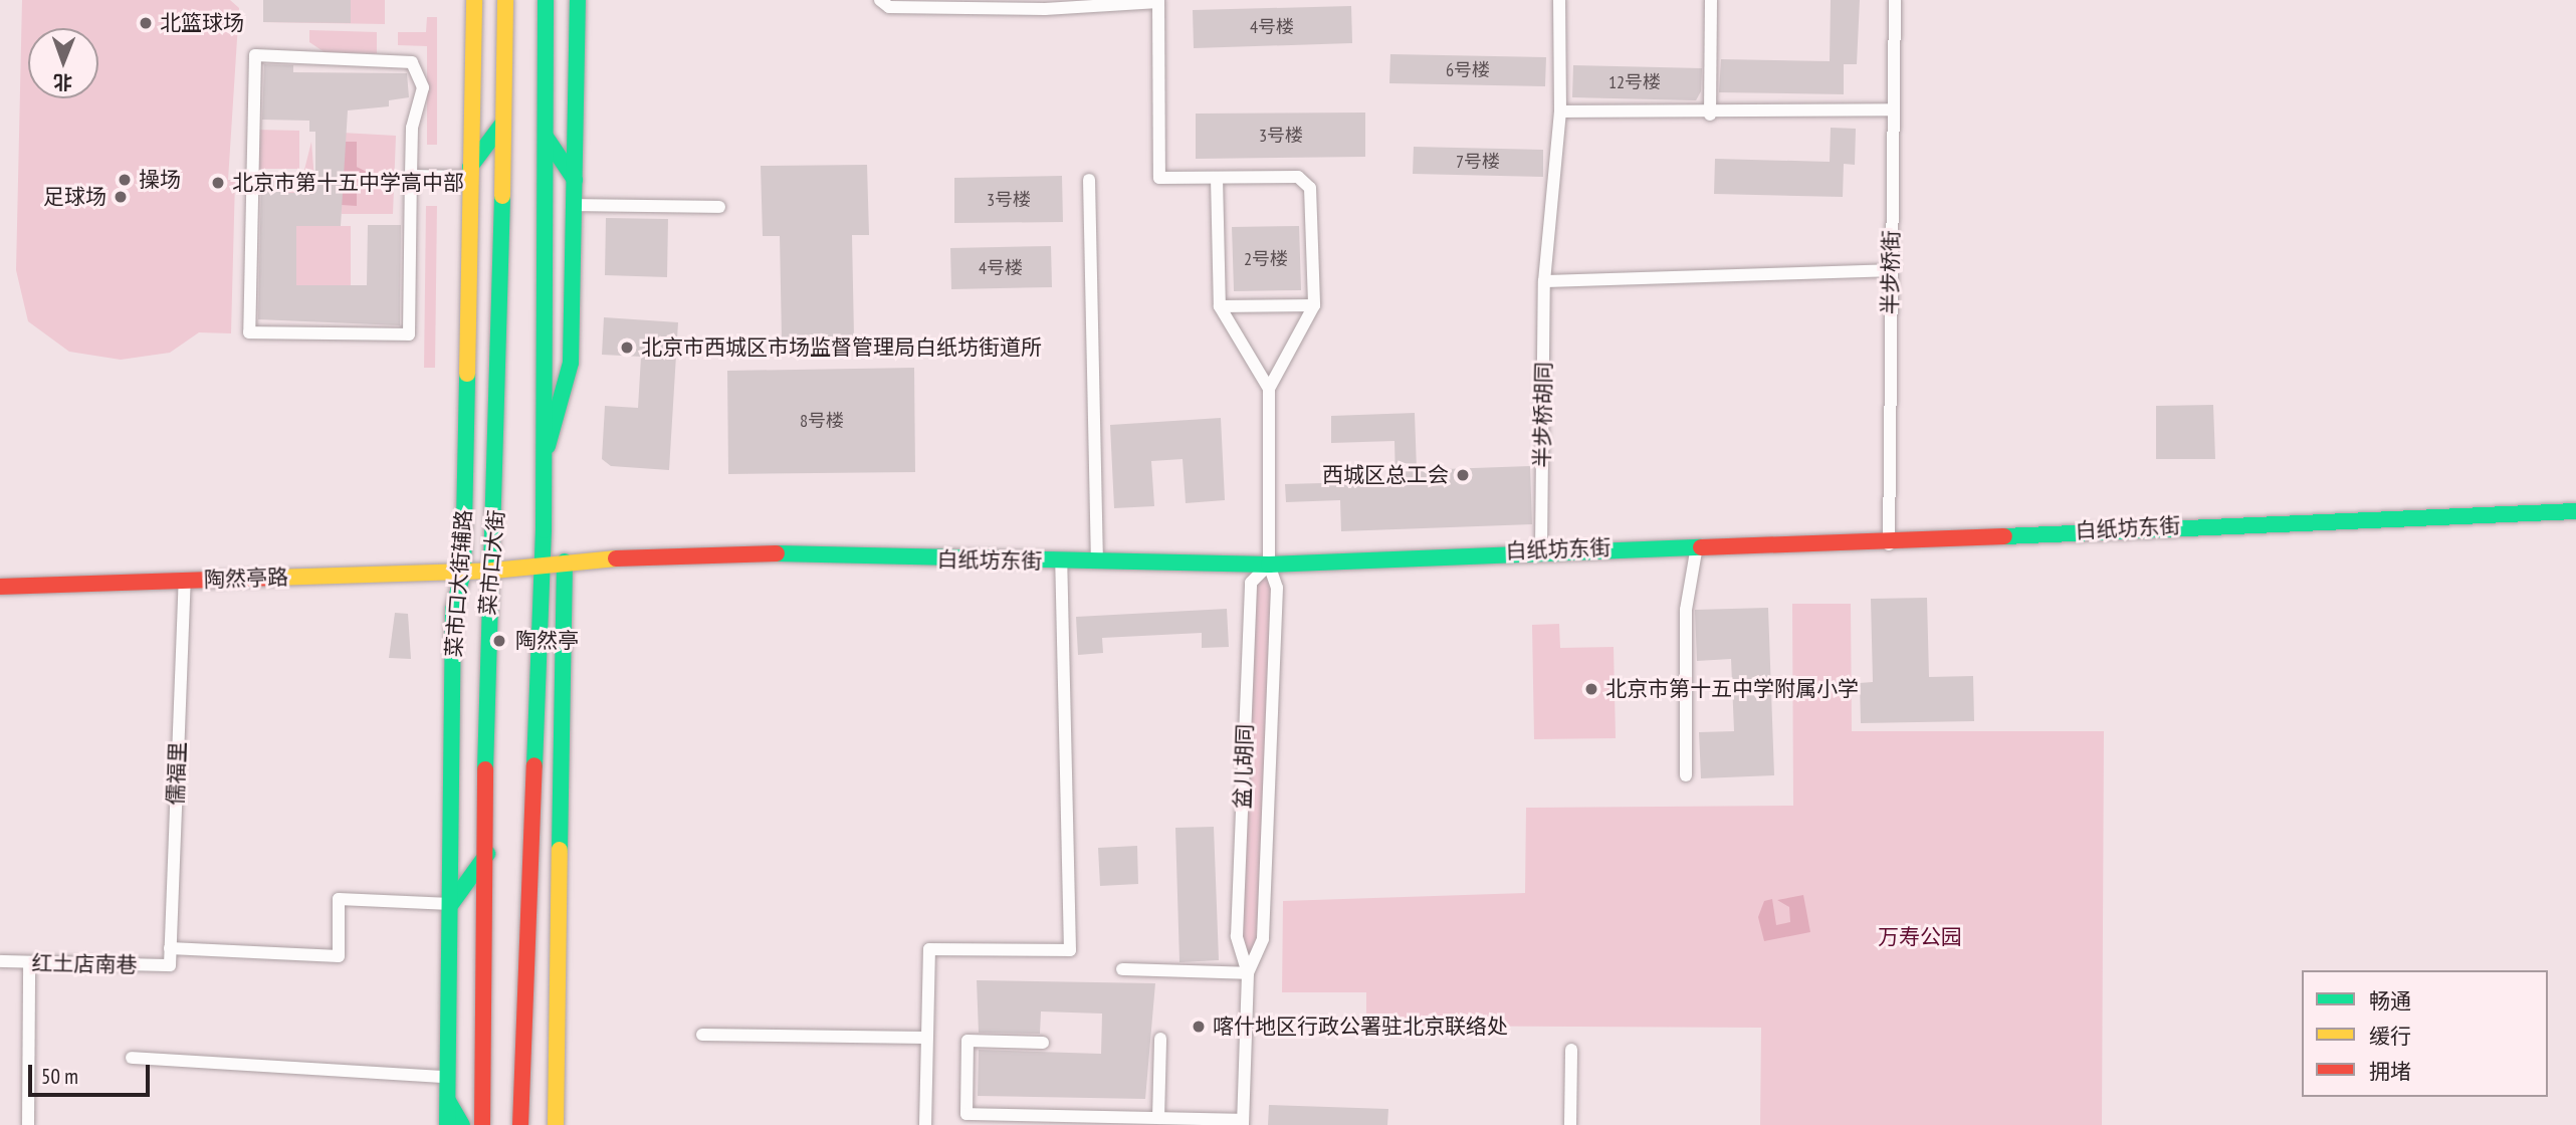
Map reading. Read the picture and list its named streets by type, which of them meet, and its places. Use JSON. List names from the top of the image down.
{
  "streets": {
    "street": [
      "半步桥街",
      "半步桥胡同",
      "白纸坊东街",
      "菜市口大街",
      "陶然亭路",
      "菜市口大街辅路",
      "盆儿胡同",
      "儒福里",
      "红土店南巷"
    ]
  },
  "crossings": [
    ["半步桥街", "白纸坊东街"],
    ["半步桥胡同", "白纸坊东街"],
    ["白纸坊东街", "菜市口大街"],
    ["白纸坊东街", "陶然亭路"],
    ["白纸坊东街", "盆儿胡同"],
    ["菜市口大街", "陶然亭路"],
    ["陶然亭路", "菜市口大街辅路"],
    ["陶然亭路", "儒福里"],
    ["儒福里", "红土店南巷"]
  ],
  "parks": ["万寿公园"],
  "places": [
    "北篮球场",
    "操场",
    "北京市第十五中学高中部",
    "足球场",
    "北京市西城区市场监督管理局白纸坊街道所",
    "西城区总工会",
    "陶然亭",
    "北京市第十五中学附属小学",
    "喀什地区行政公署驻北京联络处"
  ],
  "house_numbers": [
    "4号楼",
    "6号楼",
    "12号楼",
    "3号楼",
    "7号楼",
    "3号楼",
    "2号楼",
    "4号楼",
    "8号楼"
  ],
  "legend": ["畅通", "缓行", "拥堵"],
  "scale_bar": "50 m",
  "north": "bottom"
}
